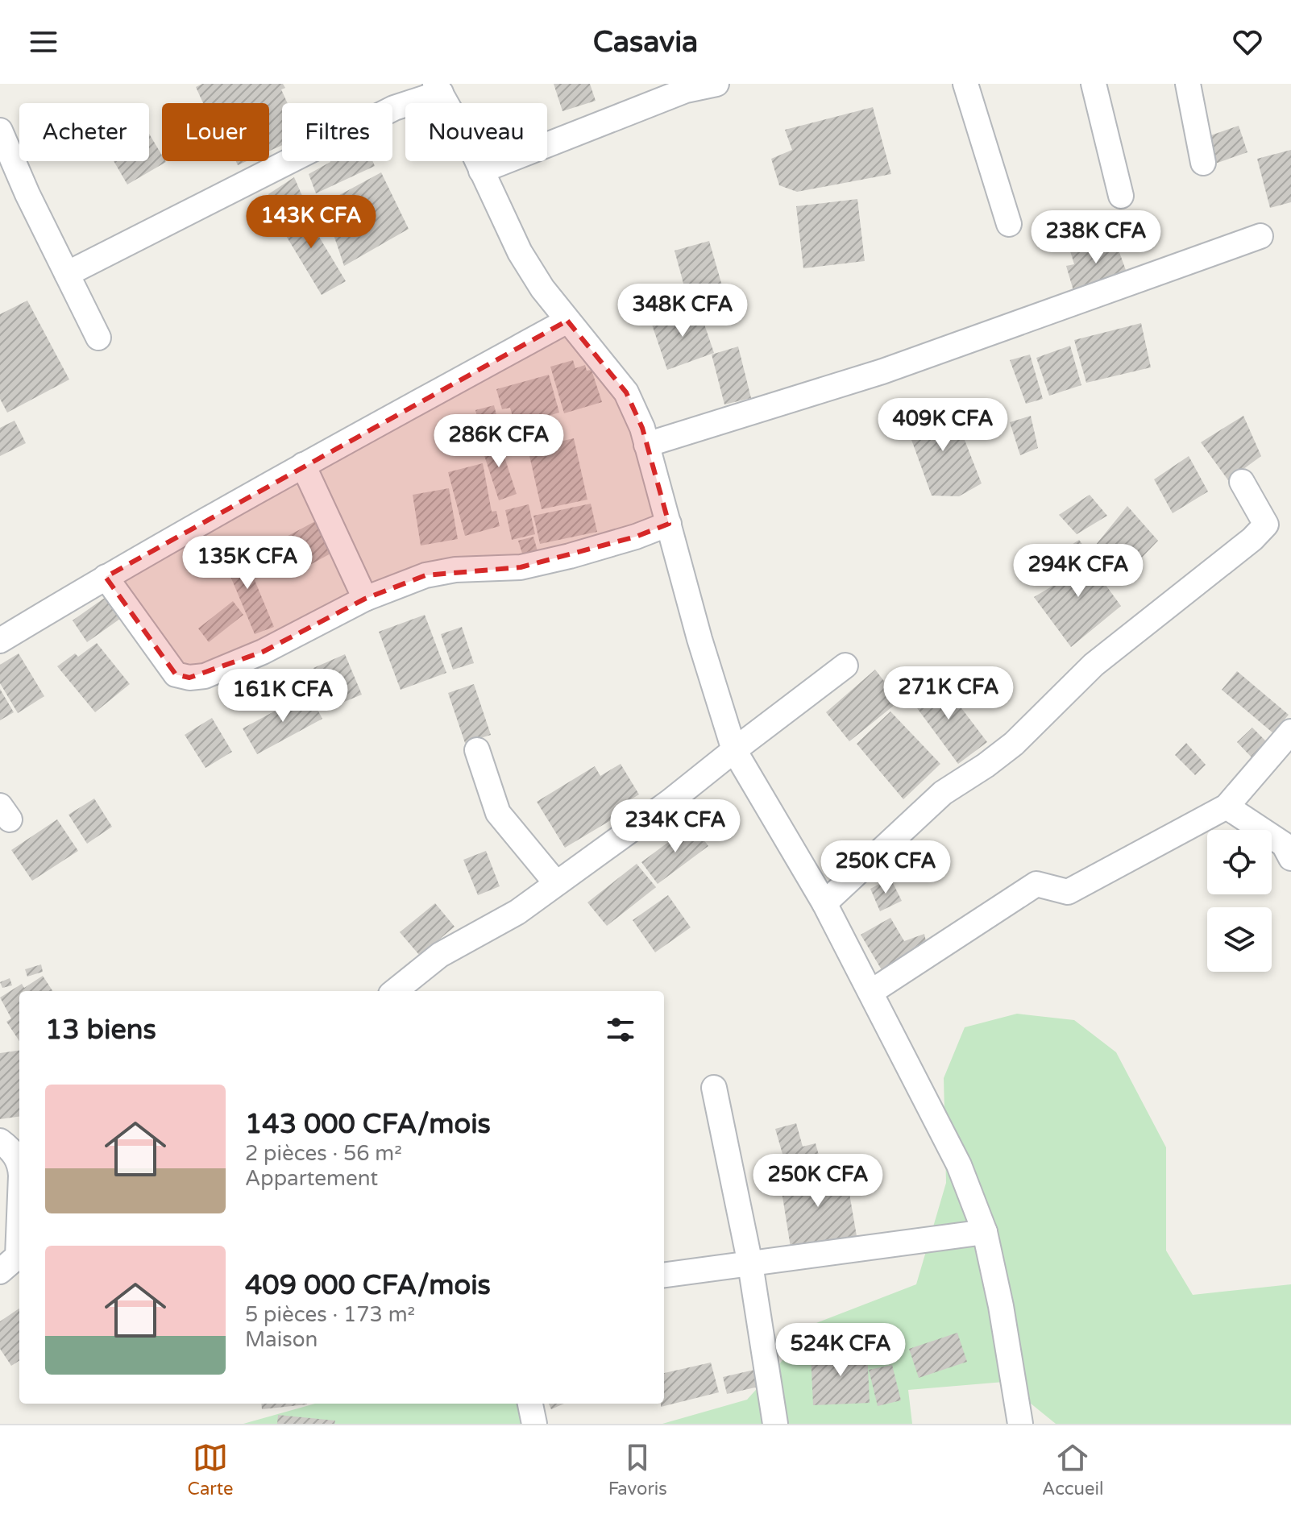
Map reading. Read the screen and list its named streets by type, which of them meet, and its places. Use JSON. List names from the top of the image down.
{
  "page": {
    "header": "Casavia",
    "chip": [
      "Acheter",
      "Louer",
      "Filtres",
      "Nouveau"
    ],
    "price": [
      "143K CFA",
      "238K CFA",
      "348K CFA",
      "409K CFA",
      "286K CFA",
      "135K CFA",
      "294K CFA",
      "271K CFA",
      "161K CFA",
      "234K CFA",
      "250K CFA",
      "250K CFA",
      "524K CFA"
    ],
    "heading": "13 biens",
    "list": [
      {
        "name": "143 000 CFA/mois",
        "note": "2 pièces · 56 m² · Appartement"
      },
      {
        "name": "409 000 CFA/mois",
        "note": "5 pièces · 173 m² · Maison"
      }
    ],
    "tabs": ["Carte", "Favoris", "Accueil"]
  }
}
